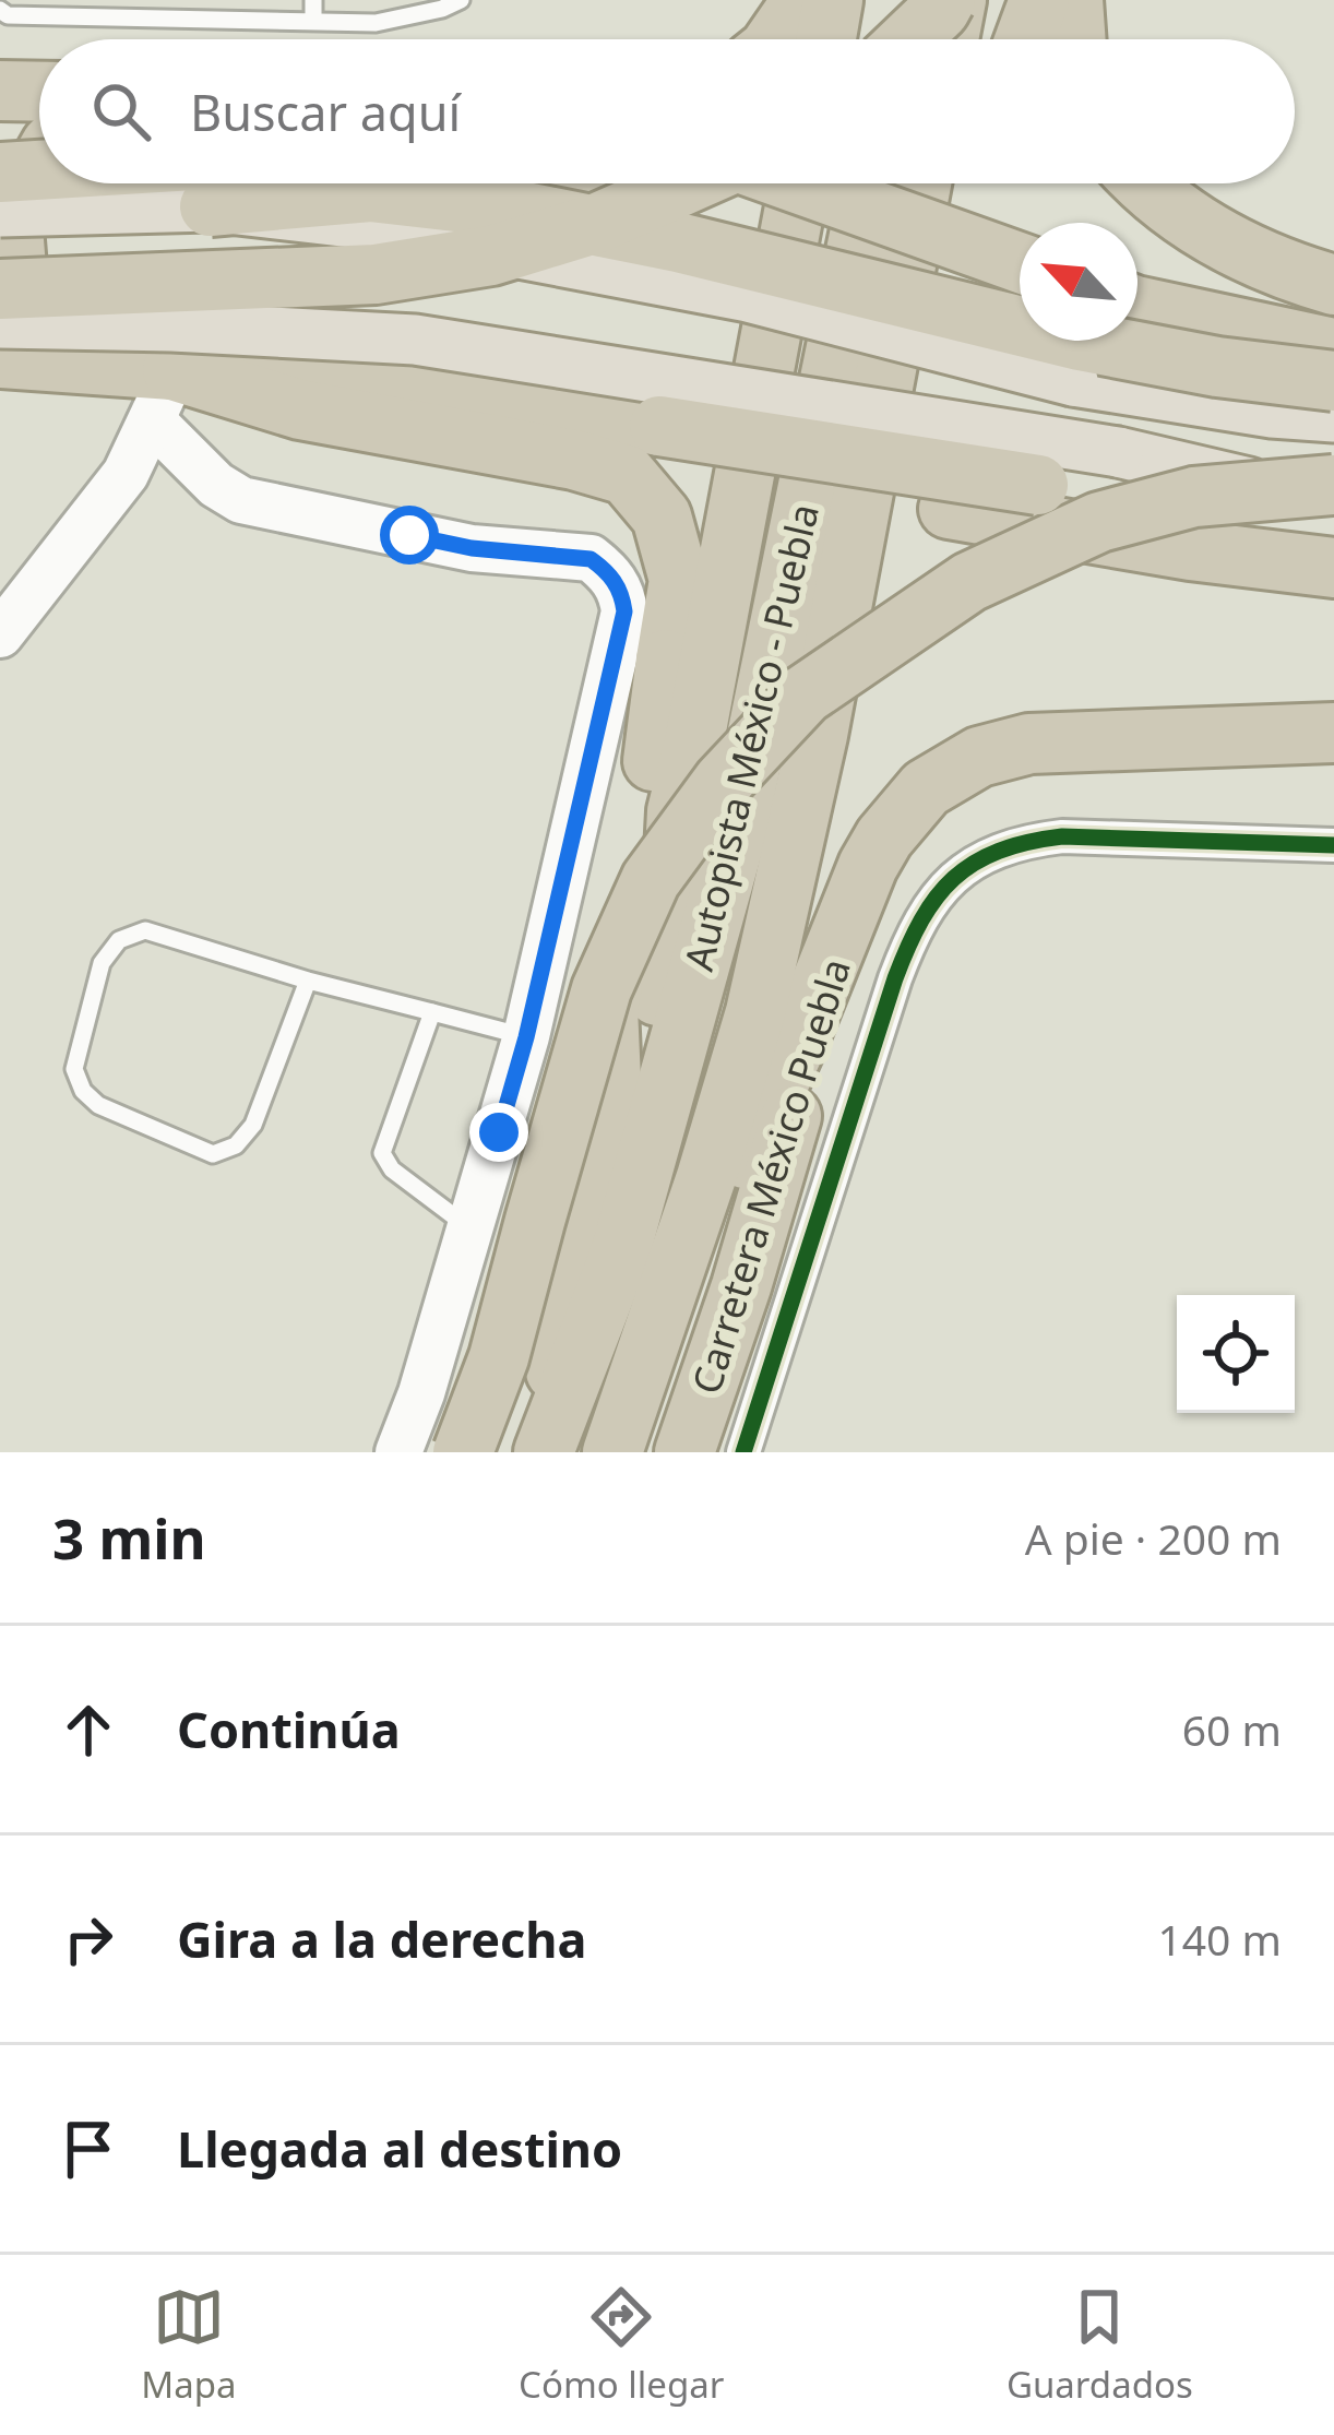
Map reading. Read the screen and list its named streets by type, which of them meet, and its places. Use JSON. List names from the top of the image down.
{
  "streets": {
    "highway": ["Autopista México - Puebla", "Carretera México Puebla"]
  },
  "north": "top left",
  "page": {
    "search": "Buscar aquí",
    "heading": ["3 min", "A pie · 200 m"],
    "list": [
      ["Continúa", "60 m"],
      ["Gira a la derecha", "140 m"],
      "Llegada al destino"
    ],
    "nav": ["Mapa", "Cómo llegar", "Guardados"]
  }
}
